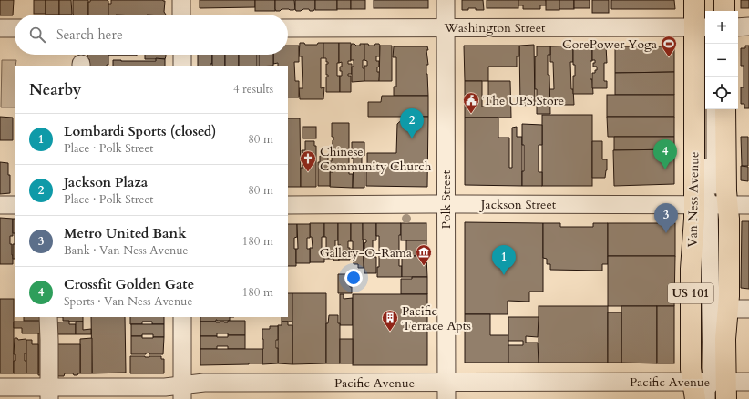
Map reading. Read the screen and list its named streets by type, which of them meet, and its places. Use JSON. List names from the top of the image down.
{
  "streets": {
    "highway": ["Van Ness Avenue", "US 101"],
    "street": [
      "Washington Street",
      "Polk Street",
      "Jackson Street",
      "Pacific Avenue"
    ]
  },
  "crossings": [
    ["Washington Street", "Polk Street"],
    ["Washington Street", "Van Ness Avenue"],
    ["Polk Street", "Jackson Street"],
    ["Polk Street", "Pacific Avenue"],
    ["Van Ness Avenue", "Jackson Street"],
    ["Van Ness Avenue", "Pacific Avenue"]
  ],
  "places": {
    "sports": ["CorePower Yoga"],
    "public building": ["The UPS Store"],
    "church": ["Chinese Community Church"],
    "museum": ["Gallery-O-Rama"],
    "building": ["Pacific Terrace Apts"]
  },
  "page": {
    "map_buttons": ["+", "−"],
    "search": "Search here",
    "heading": ["Nearby", "4 results"],
    "pins": [
      "2",
      "4",
      "3",
      "1"
    ],
    "list": [
      {
        "mark": "1",
        "name": "Lombardi Sports (closed)",
        "note": "Place · Polk Street",
        "value": "80 m"
      },
      {
        "mark": "2",
        "name": "Jackson Plaza",
        "note": "Place · Polk Street",
        "value": "80 m"
      },
      {
        "mark": "3",
        "name": "Metro United Bank",
        "note": "Bank · Van Ness Avenue",
        "value": "180 m"
      },
      {
        "mark": "4",
        "name": "Crossfit Golden Gate",
        "note": "Sports · Van Ness Avenue",
        "value": "180 m"
      }
    ]
  }
}
